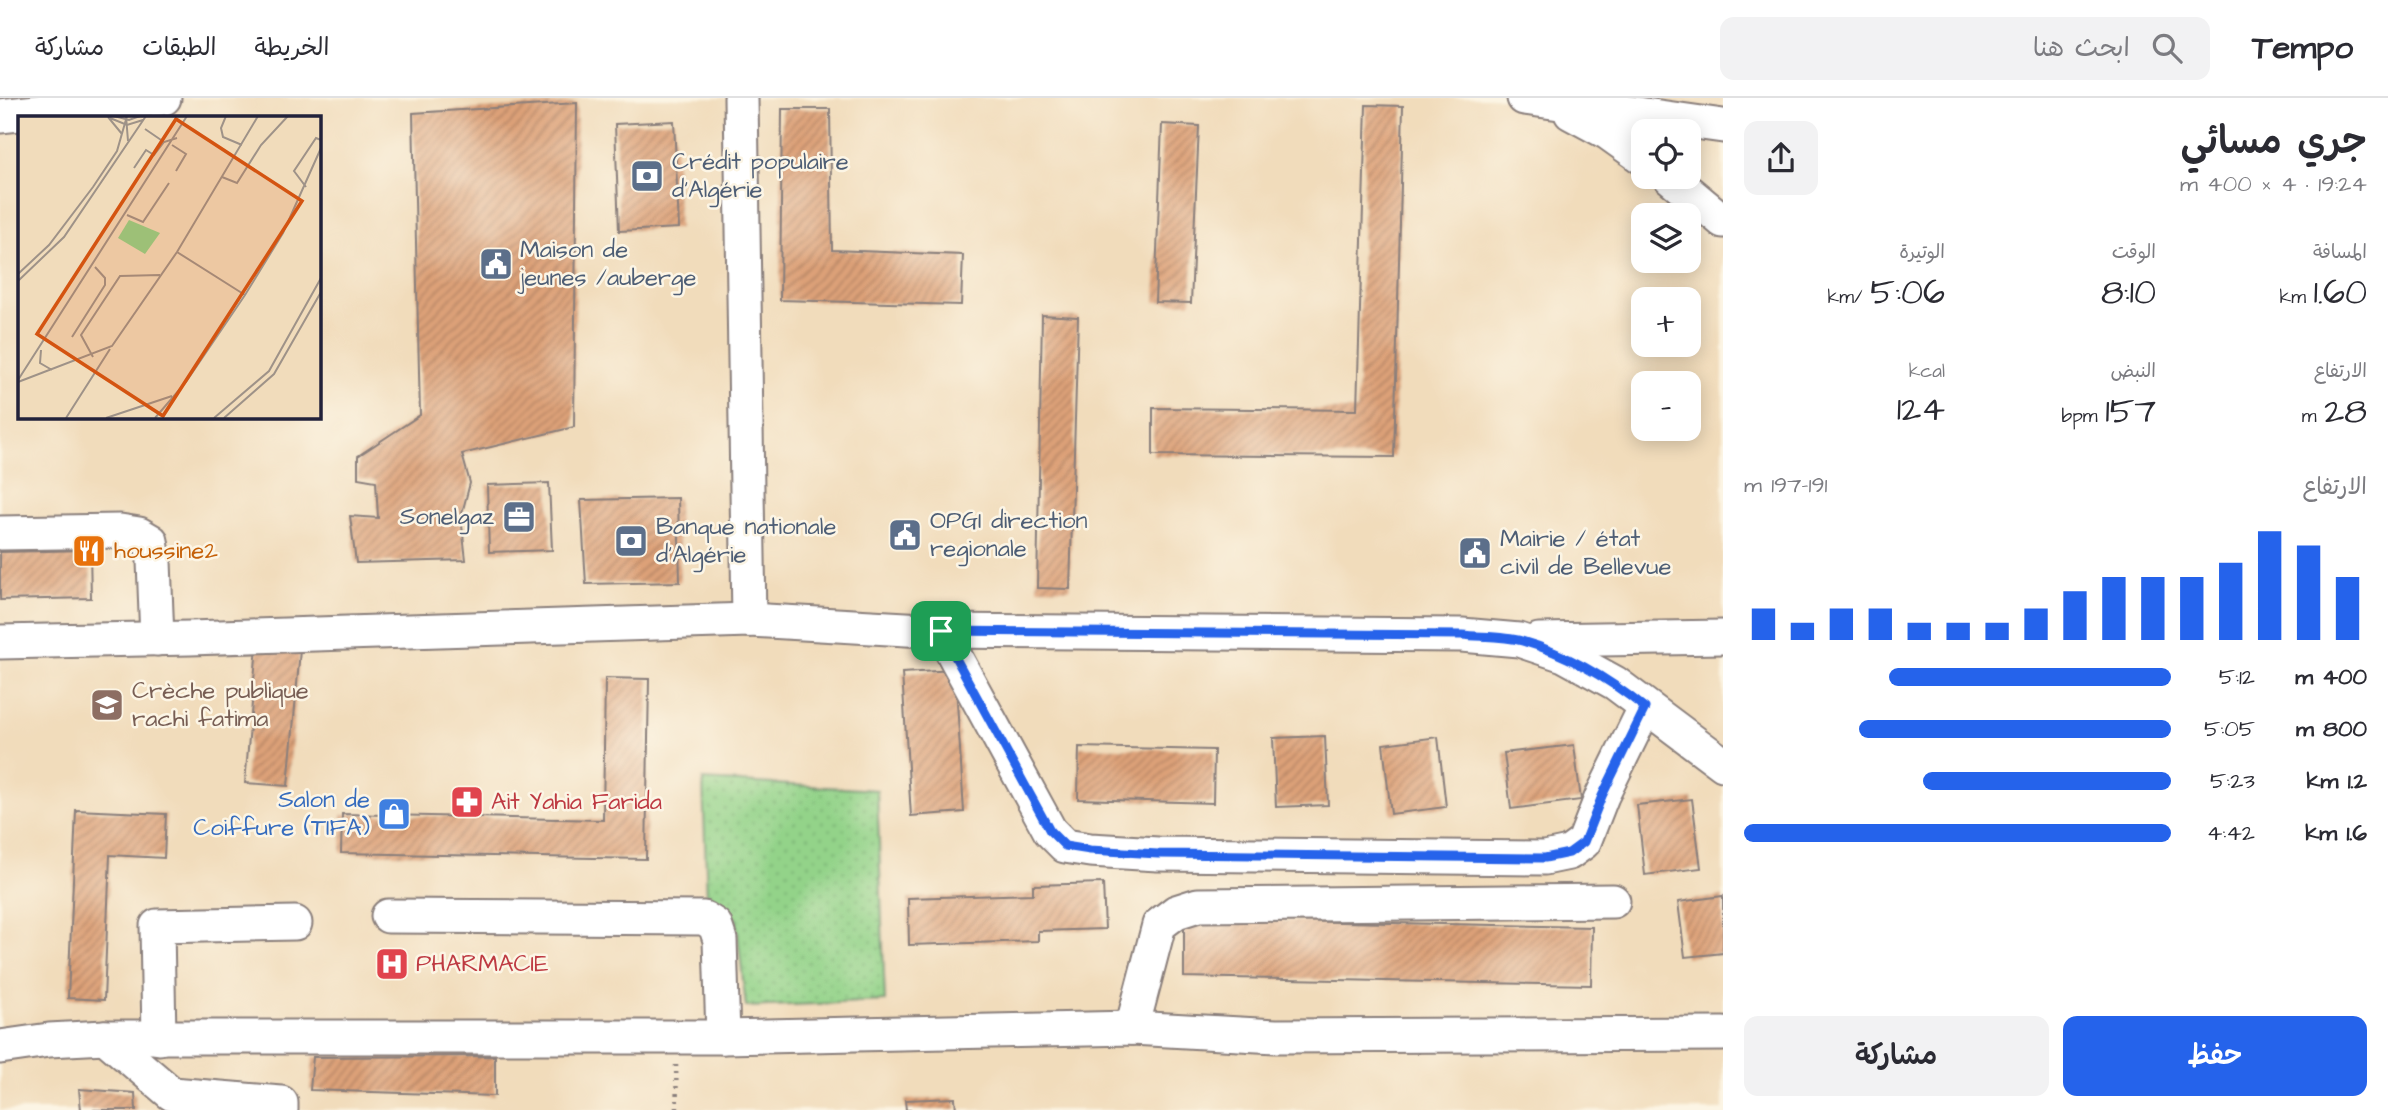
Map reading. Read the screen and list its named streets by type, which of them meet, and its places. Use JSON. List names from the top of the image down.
{
  "places": {
    "bank": ["Crédit populaire d'Algérie", "Banque nationale d'Algérie"],
    "public building": ["Maison de jeunes /auberge", "OPGI direction regionale", "Mairie / état civil de Bellevue"],
    "office": ["Sonelgaz"],
    "restaurant": ["houssine2"],
    "school or university": ["Crèche publique rachi fatima"],
    "pharmacy": ["Ait Yahia Farida"],
    "shop": ["Salon de Coiffure (TIFA)"],
    "hospital": ["PHARMACIE"]
  },
  "page": {
    "header": "Tempo",
    "search": "ابحث هنا",
    "nav": ["الخريطة", "الطبقات", "مشاركة"],
    "heading": ["جري مسائي", "19:24 · 4 × 400 m"],
    "map_buttons": ["+", "−"],
    "stats": [
      ["المسافة", "1.60 km"],
      ["الوقت", "8:10"],
      ["الوتيرة", "5:06 /km"],
      ["الارتفاع", "28 m"],
      ["النبض", "157 bpm"],
      ["kcal", "124"]
    ],
    "chart": ["الارتفاع", "191–197 m"],
    "list": [
      {
        "name": "400 m",
        "note": "5:12"
      },
      {
        "name": "800 m",
        "note": "5:05"
      },
      {
        "name": "1.2 km",
        "note": "5:23"
      },
      {
        "name": "1.6 km",
        "note": "4:42"
      }
    ],
    "buttons": ["حفظ", "مشاركة"]
  }
}
